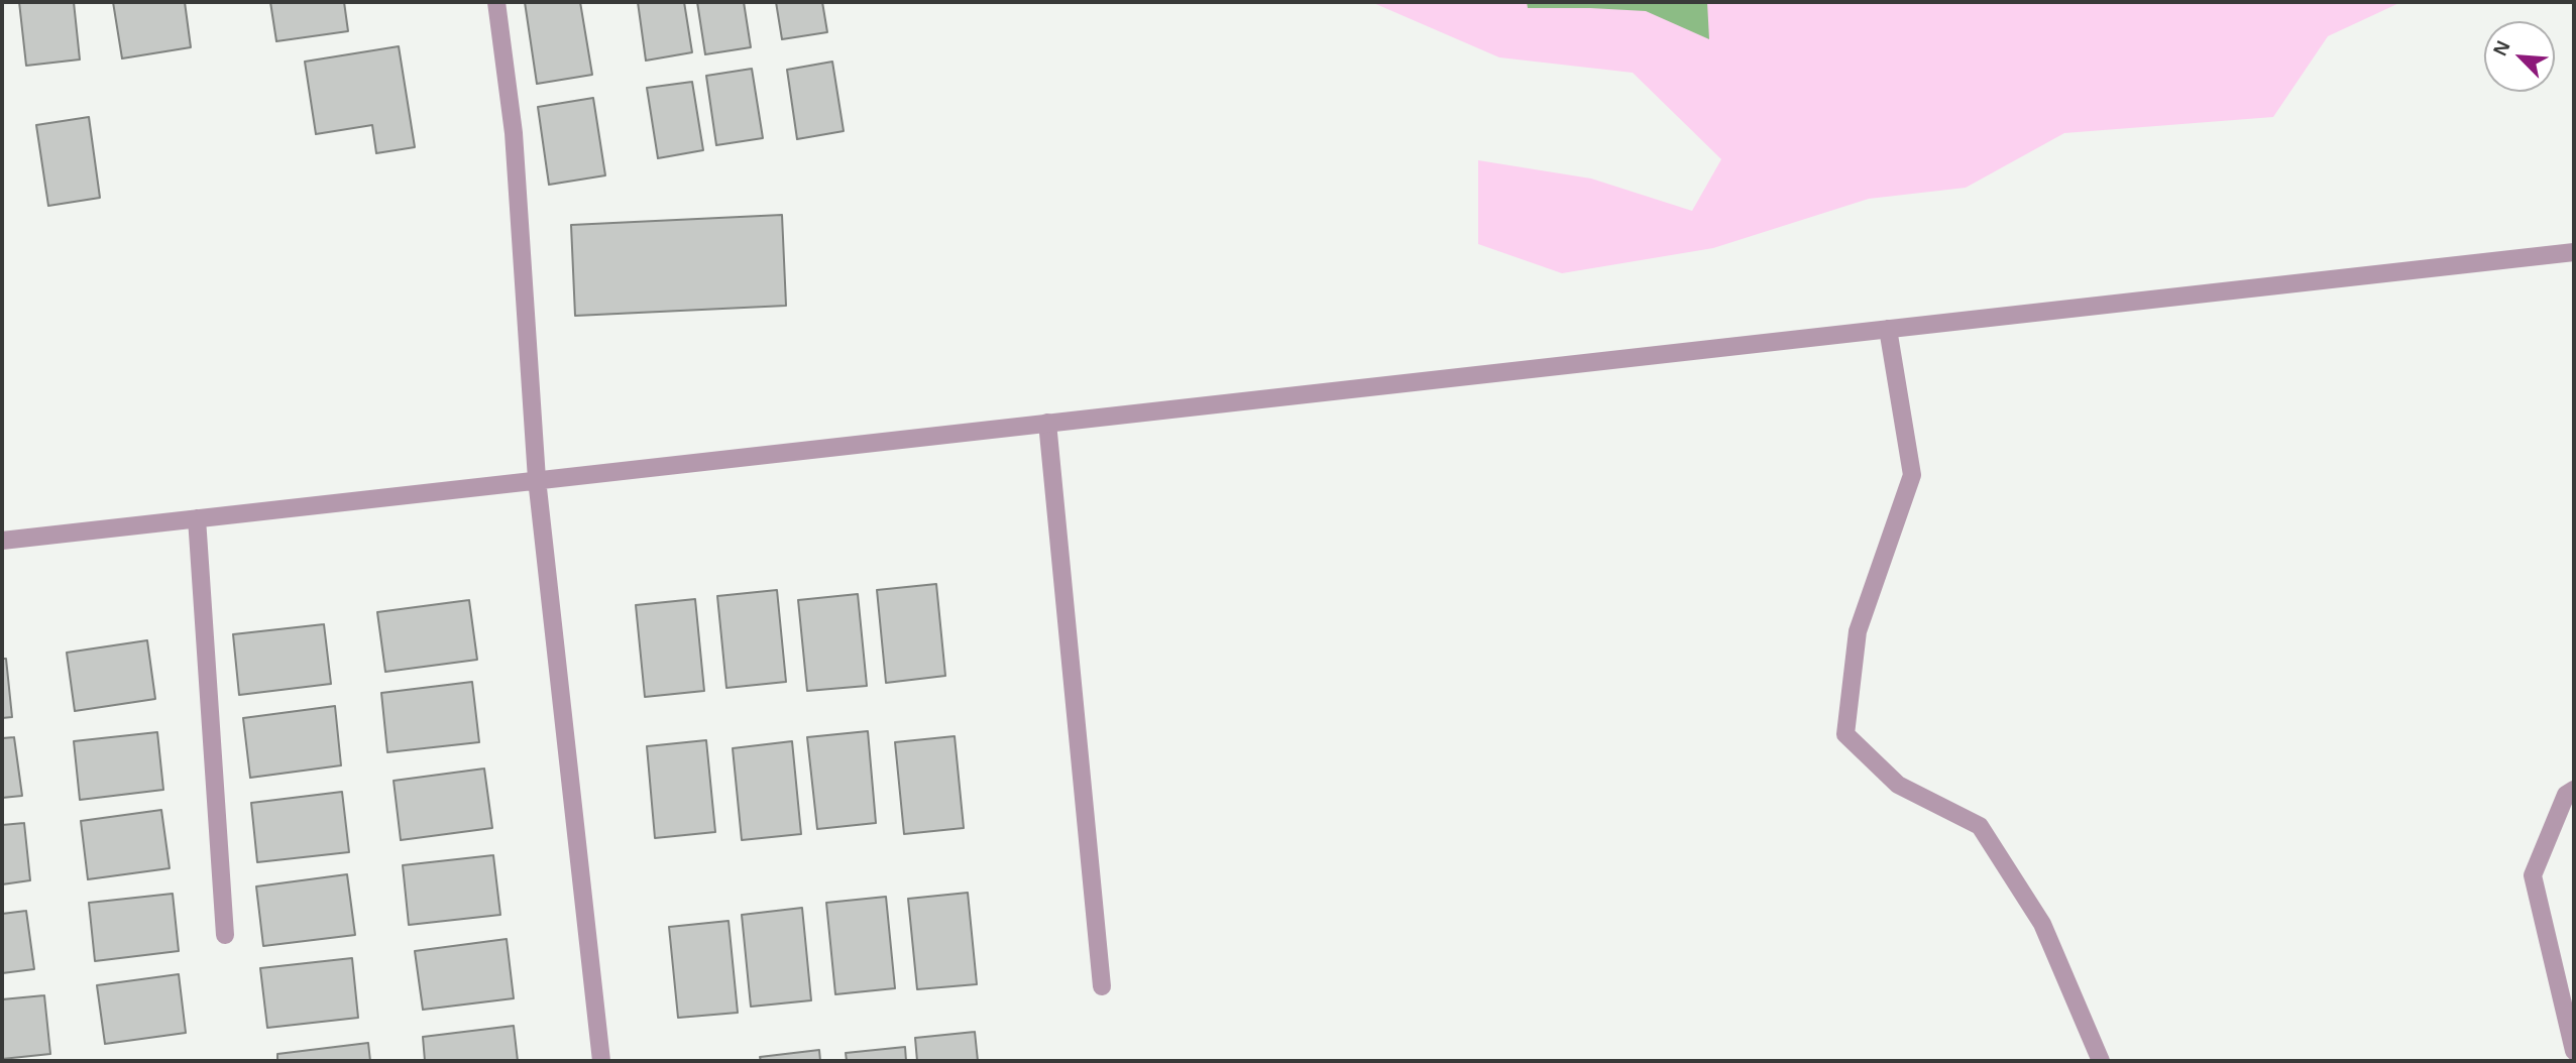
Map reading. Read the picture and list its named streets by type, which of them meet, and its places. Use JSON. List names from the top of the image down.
{
  "north": "top left"
}
